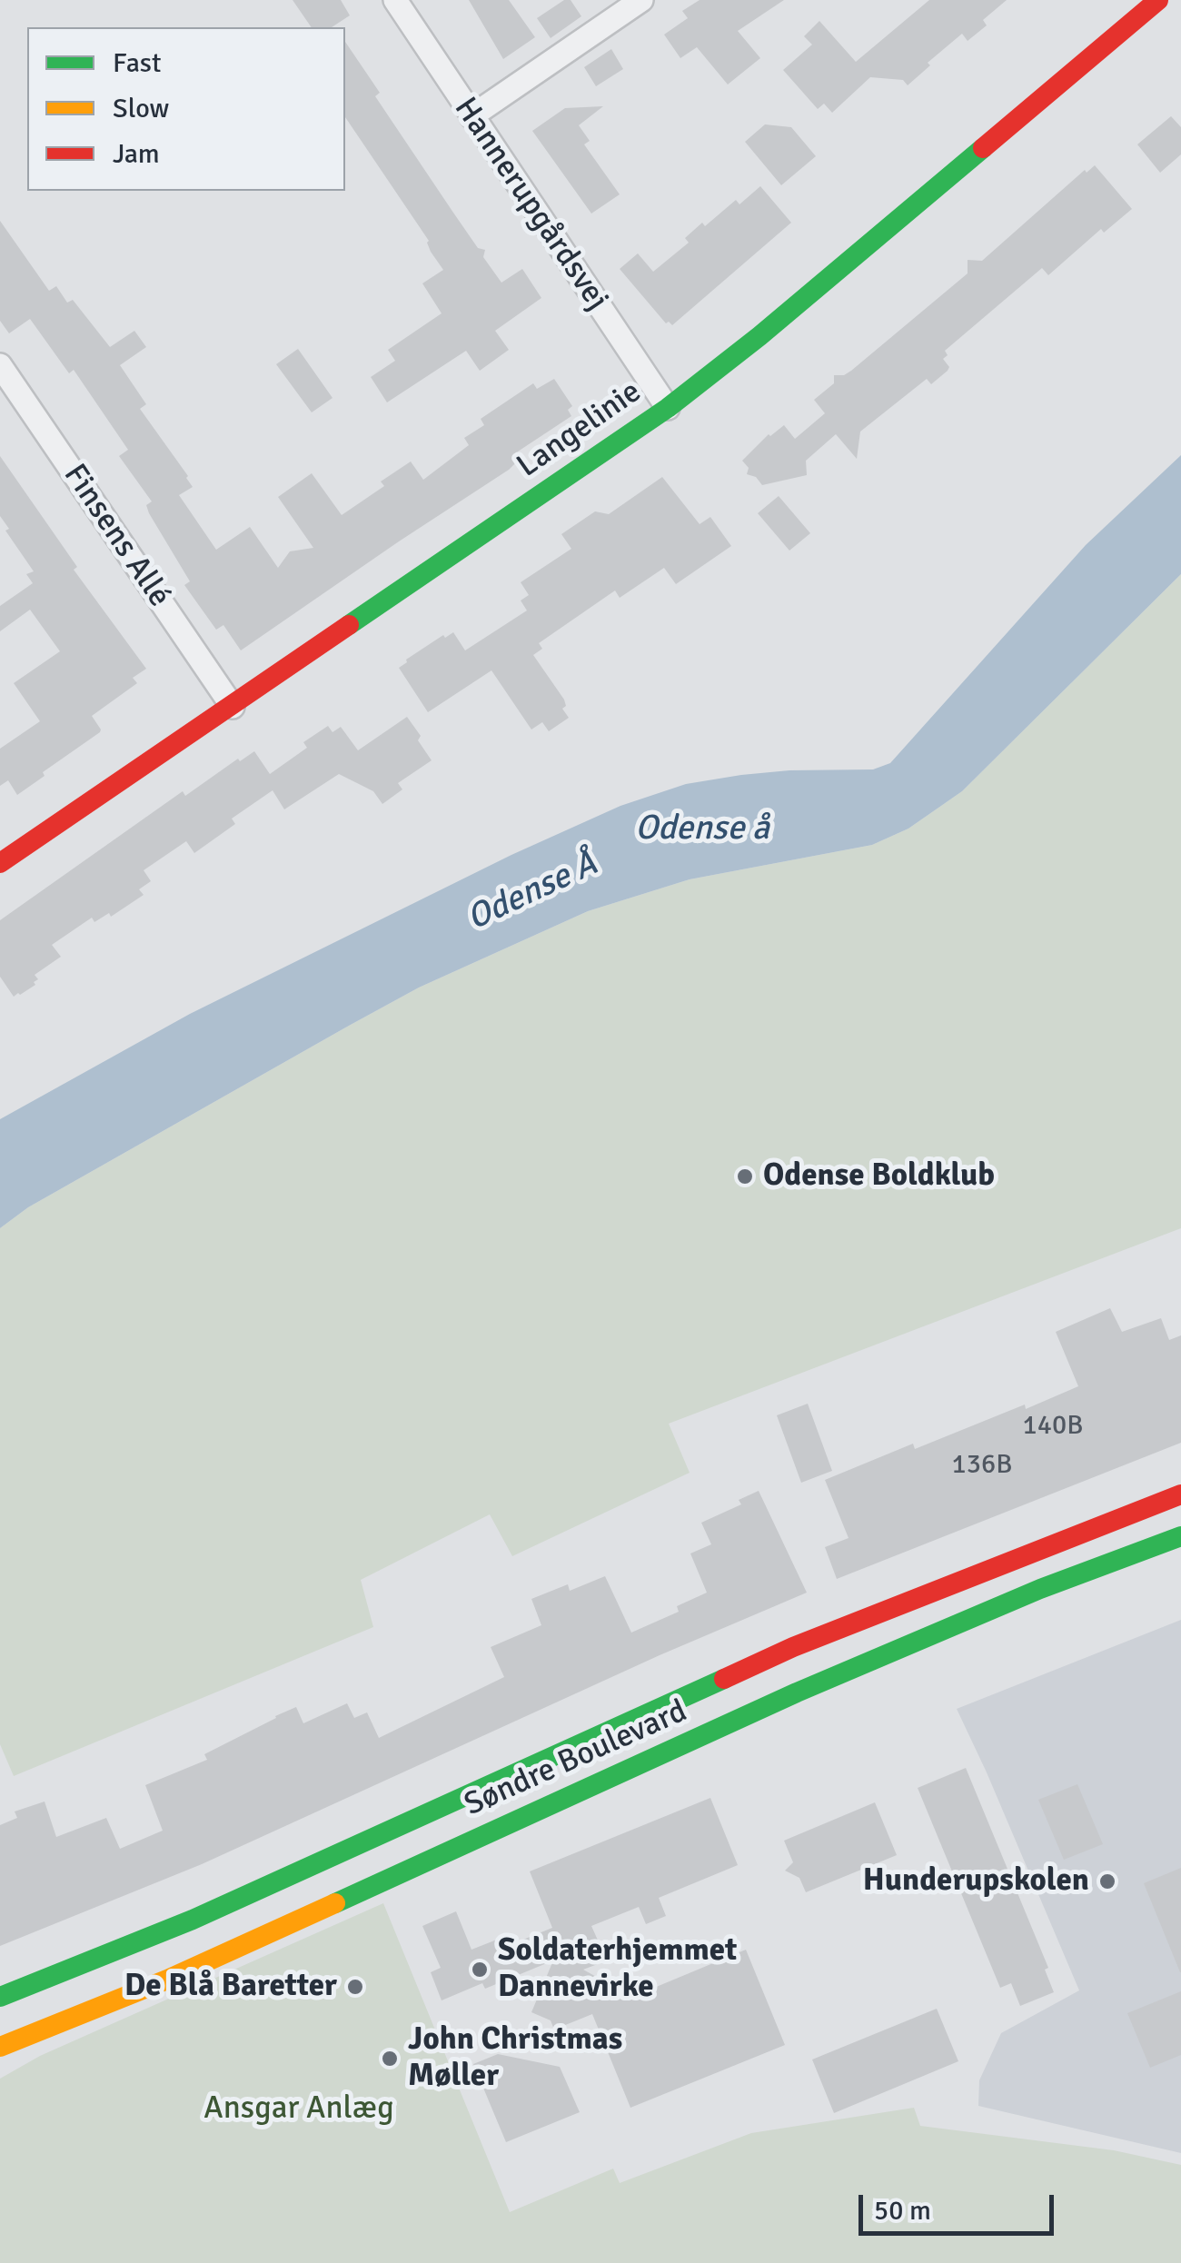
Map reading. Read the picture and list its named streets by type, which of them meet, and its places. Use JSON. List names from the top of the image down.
{
  "streets": {
    "street": [
      "Hannerupgårdsvej",
      "Langelinie",
      "Finsens Allé",
      "Søndre Boulevard"
    ]
  },
  "crossings": [
    ["Hannerupgårdsvej", "Langelinie"],
    ["Langelinie", "Finsens Allé"]
  ],
  "water": ["Odense å", "Odense Å"],
  "parks": ["Ansgar Anlæg"],
  "places": [
    "Odense Boldklub",
    "Hunderupskolen",
    "Soldaterhjemmet Dannevirke",
    "De Blå Baretter",
    "John Christmas Møller"
  ],
  "house_numbers": ["140B", "136B"],
  "legend": ["Fast", "Slow", "Jam"],
  "scale_bar": "50 m"
}
